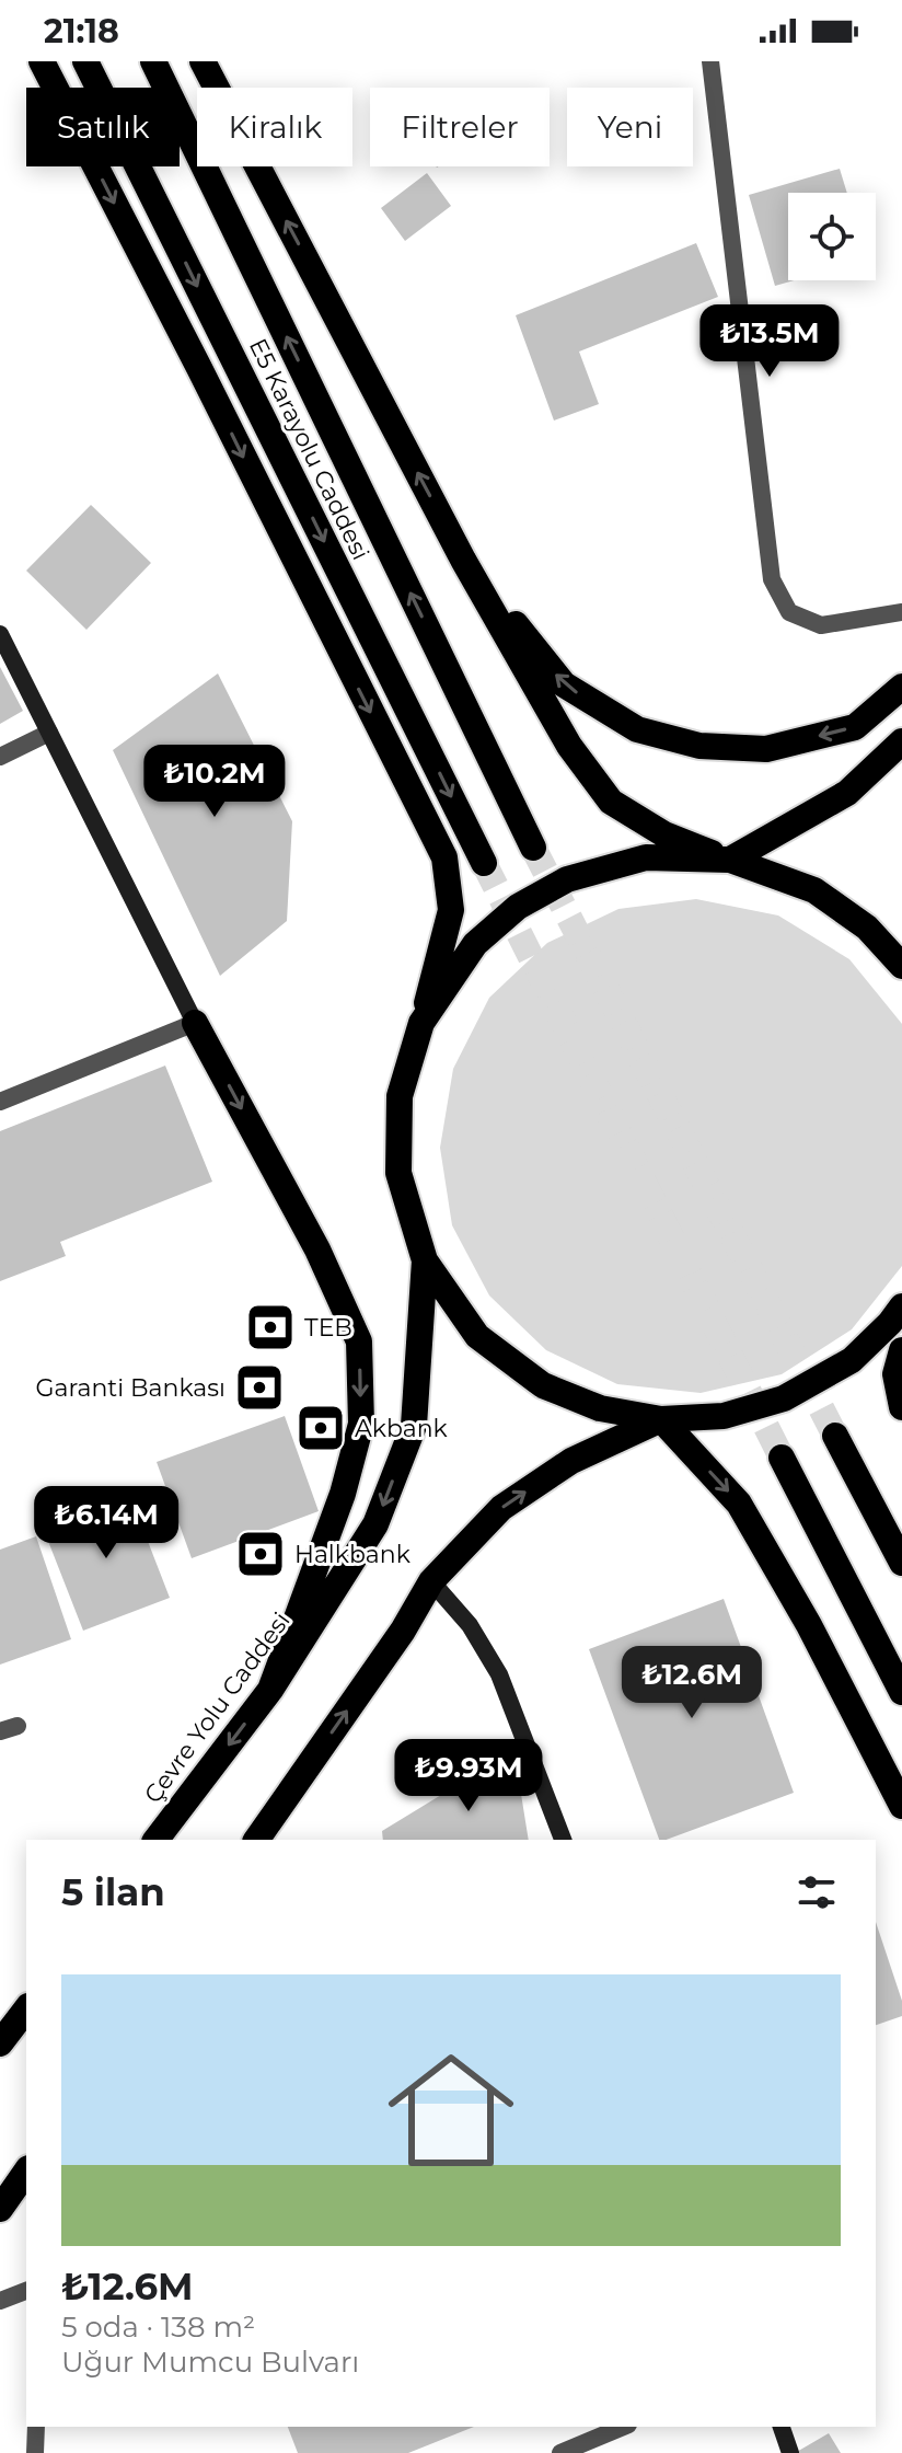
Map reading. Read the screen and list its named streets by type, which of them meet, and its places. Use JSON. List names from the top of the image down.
{
  "streets": {
    "highway": ["E5 Karayolu Caddesi", "Çevre Yolu Caddesi"]
  },
  "places": {
    "bank": [
      "TEB",
      "Garanti Bankası",
      "Akbank",
      "Halkbank"
    ]
  },
  "page": {
    "status": "21:18",
    "chip": [
      "Satılık",
      "Kiralık",
      "Filtreler",
      "Yeni"
    ],
    "price": [
      "₺13.5M",
      "₺10.2M",
      "₺6.14M",
      "₺12.6M",
      "₺9.93M"
    ],
    "heading": "5 ilan",
    "list": [
      {
        "name": "₺12.6M",
        "note": "5 oda · 138 m² · Uğur Mumcu Bulvarı"
      }
    ]
  }
}
